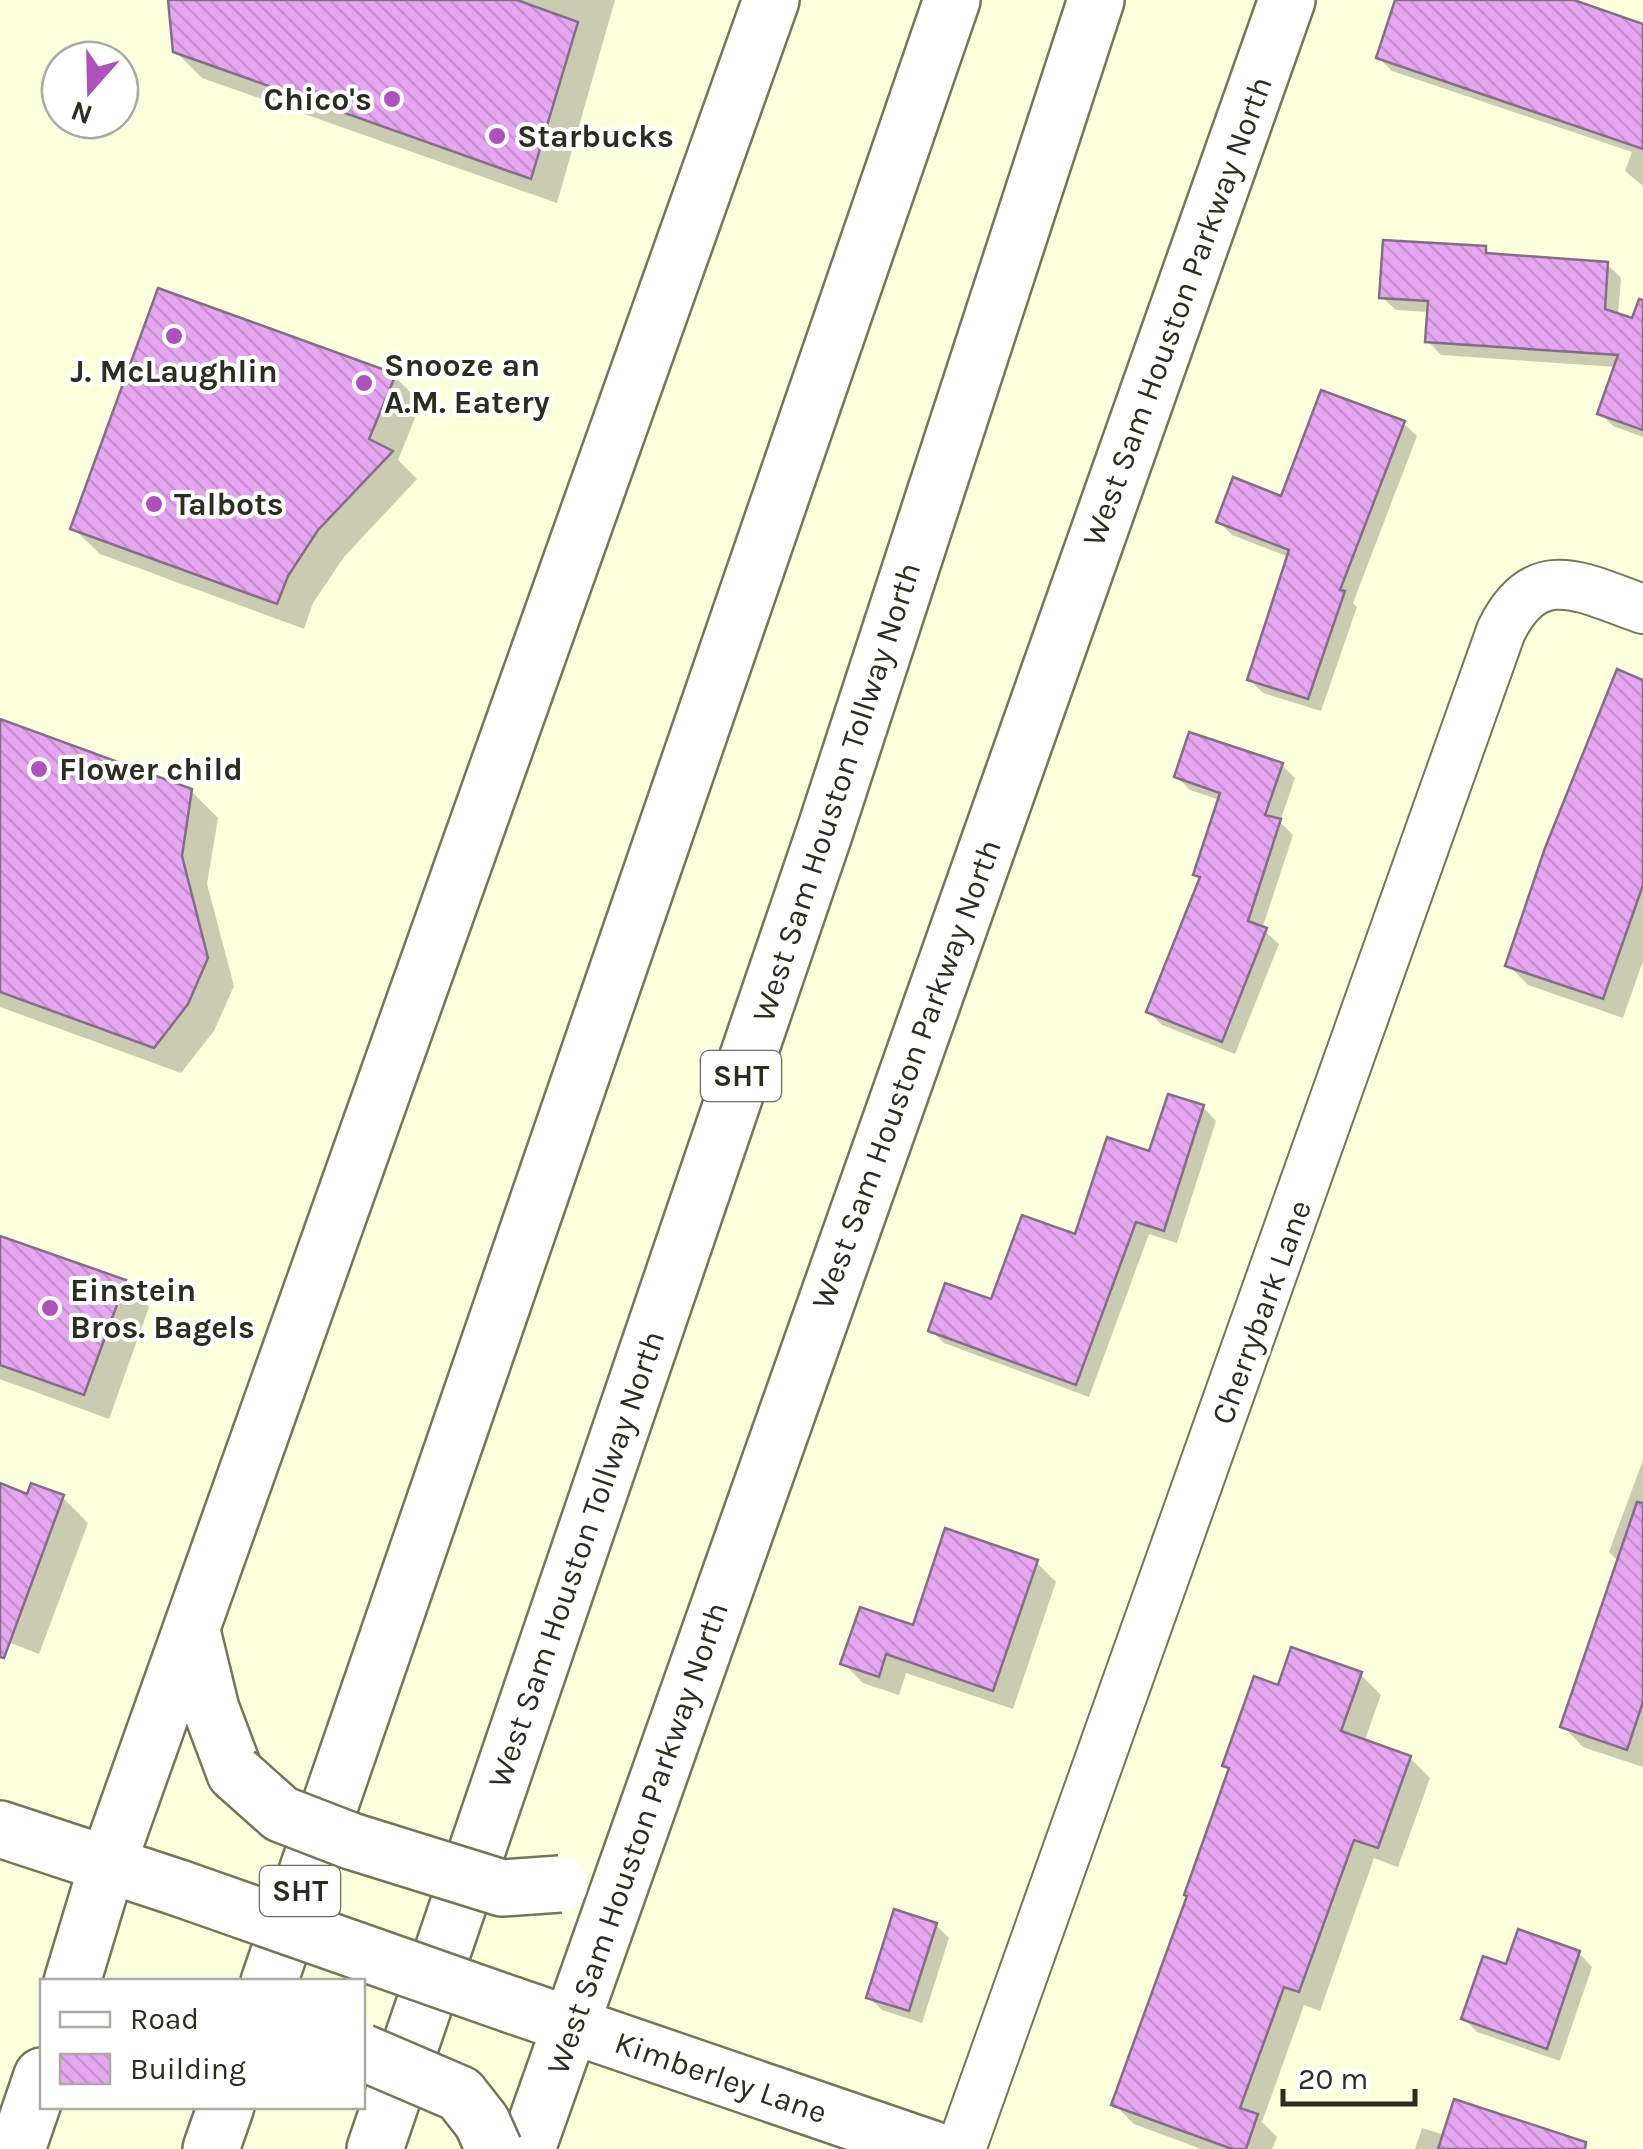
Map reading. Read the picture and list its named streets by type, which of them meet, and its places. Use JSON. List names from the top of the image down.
{
  "streets": {
    "main road": [
      "West Sam Houston Parkway North",
      "West Sam Houston Tollway North",
      "SHT",
      "Kimberley Lane"
    ],
    "street": ["Cherrybark Lane"]
  },
  "crossings": [
    ["West Sam Houston Parkway North", "Kimberley Lane"]
  ],
  "places": [
    "Chico's",
    "Starbucks",
    "J. McLaughlin",
    "Snooze an A.M. Eatery",
    "Talbots",
    "Flower child",
    "Einstein Bros. Bagels"
  ],
  "legend": ["Road", "Building"],
  "scale_bar": "20 m",
  "north": "bottom"
}
